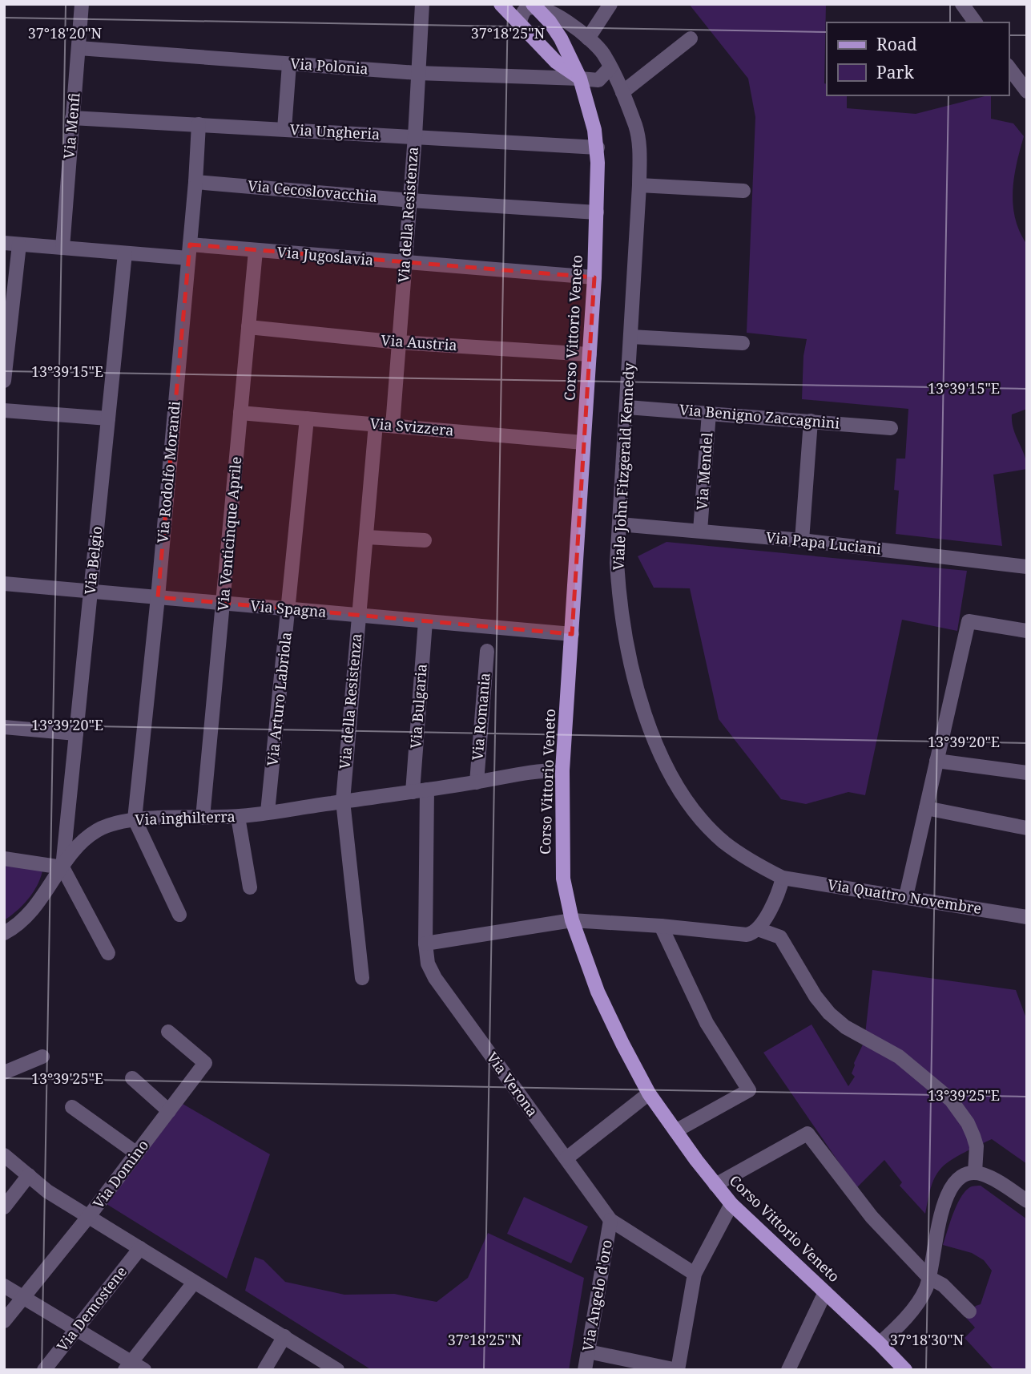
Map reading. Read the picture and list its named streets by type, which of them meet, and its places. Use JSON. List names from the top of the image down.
{
  "streets": {
    "main road": ["Corso Vittorio Veneto"],
    "street": [
      "Via Polonia",
      "Via Menfi",
      "Via Ungheria",
      "Via Cecoslovacchia",
      "Via della Resistenza",
      "Via Jugoslavia",
      "Via Austria",
      "Via Benigno Zaccagnini",
      "Via Svizzera",
      "Viale John Fitzgerald Kennedy",
      "Via Mendel",
      "Via Rodolfo Morandi",
      "Via Venticinque Aprile",
      "Via Papa Luciani",
      "Via Belgio",
      "Via Spagna",
      "Via Arturo Labriola",
      "Via Bulgaria",
      "Via Romania",
      "Via inghilterra",
      "Via Quattro Novembre",
      "Via Verona",
      "Via Domino",
      "Via Angelo d'oro",
      "Via Demostene"
    ]
  },
  "crossings": [
    ["Via Polonia", "Via Menfi"],
    ["Via Polonia", "Via della Resistenza"],
    ["Via Polonia", "Corso Vittorio Veneto"],
    ["Via Polonia", "Viale John Fitzgerald Kennedy"],
    ["Via Menfi", "Via Ungheria"],
    ["Via Menfi", "Via Jugoslavia"],
    ["Via Ungheria", "Via della Resistenza"],
    ["Via Ungheria", "Corso Vittorio Veneto"],
    ["Via Ungheria", "Via Rodolfo Morandi"],
    ["Via Cecoslovacchia", "Via della Resistenza"],
    ["Via Cecoslovacchia", "Corso Vittorio Veneto"],
    ["Via Cecoslovacchia", "Via Rodolfo Morandi"],
    ["Via della Resistenza", "Via Jugoslavia"],
    ["Via della Resistenza", "Via Austria"],
    ["Via della Resistenza", "Via Svizzera"],
    ["Via della Resistenza", "Via Spagna"],
    ["Via della Resistenza", "Via inghilterra"],
    ["Via Jugoslavia", "Corso Vittorio Veneto"],
    ["Via Jugoslavia", "Via Rodolfo Morandi"],
    ["Via Jugoslavia", "Via Venticinque Aprile"],
    ["Via Jugoslavia", "Via Belgio"],
    ["Corso Vittorio Veneto", "Via Austria"],
    ["Corso Vittorio Veneto", "Via Svizzera"],
    ["Corso Vittorio Veneto", "Viale John Fitzgerald Kennedy"],
    ["Corso Vittorio Veneto", "Via Spagna"],
    ["Corso Vittorio Veneto", "Via inghilterra"],
    ["Via Austria", "Via Venticinque Aprile"],
    ["Via Benigno Zaccagnini", "Viale John Fitzgerald Kennedy"],
    ["Via Benigno Zaccagnini", "Via Mendel"],
    ["Via Svizzera", "Via Venticinque Aprile"],
    ["Via Svizzera", "Via Arturo Labriola"],
    ["Viale John Fitzgerald Kennedy", "Via Papa Luciani"],
    ["Viale John Fitzgerald Kennedy", "Via Quattro Novembre"],
    ["Via Mendel", "Via Papa Luciani"],
    ["Via Rodolfo Morandi", "Via Spagna"],
    ["Via Rodolfo Morandi", "Via inghilterra"],
    ["Via Venticinque Aprile", "Via Spagna"],
    ["Via Venticinque Aprile", "Via inghilterra"],
    ["Via Belgio", "Via Spagna"],
    ["Via Belgio", "Via inghilterra"],
    ["Via Spagna", "Via Arturo Labriola"],
    ["Via Spagna", "Via Bulgaria"],
    ["Via Arturo Labriola", "Via inghilterra"],
    ["Via Bulgaria", "Via inghilterra"],
    ["Via Bulgaria", "Via Verona"],
    ["Via Romania", "Via inghilterra"],
    ["Via inghilterra", "Via Verona"],
    ["Via Verona", "Via Angelo d'oro"]
  ],
  "legend": ["Road", "Park"],
  "coordinates": [
    "37°18'20\"N",
    "37°18'25\"N",
    "13°39'15\"E",
    "13°39'20\"E",
    "13°39'25\"E",
    "37°18'30\"N"
  ]
}
